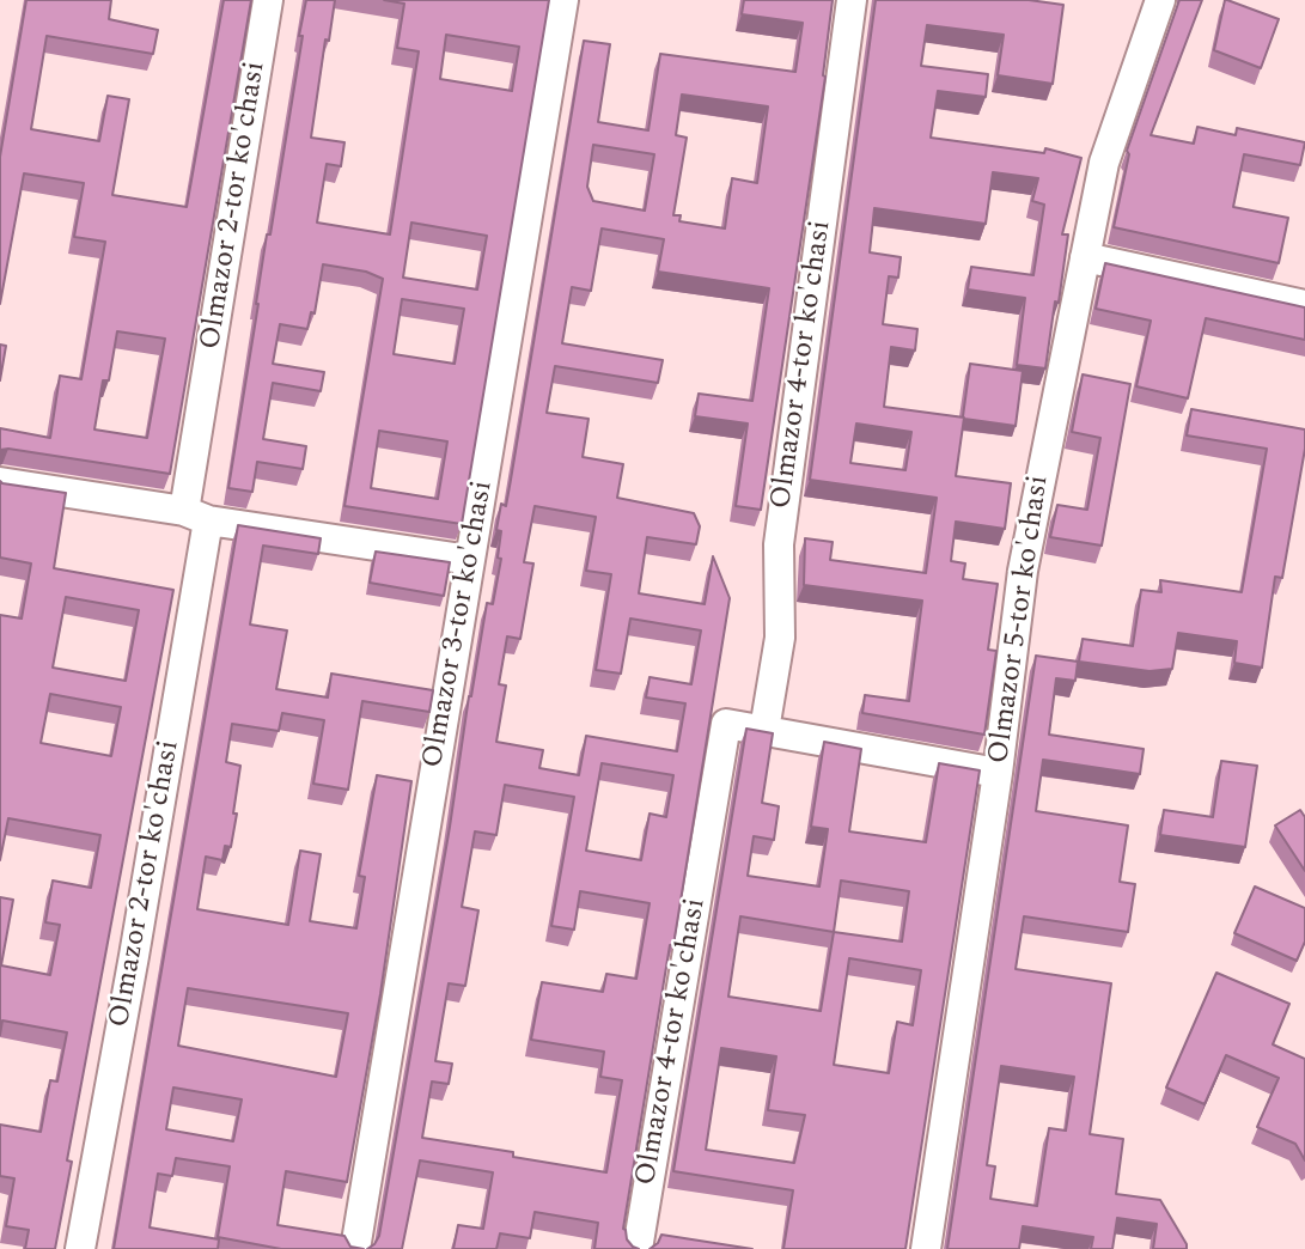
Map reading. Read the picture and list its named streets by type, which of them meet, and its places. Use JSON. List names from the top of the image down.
{
  "streets": {
    "street": [
      "Olmazor 2-tor ko'chasi",
      "Olmazor 4-tor ko'chasi",
      "Olmazor 5-tor ko'chasi",
      "Olmazor 3-tor ko'chasi"
    ]
  },
  "crossings": [
    ["Olmazor 4-tor ko'chasi", "Olmazor 5-tor ko'chasi"]
  ]
}
